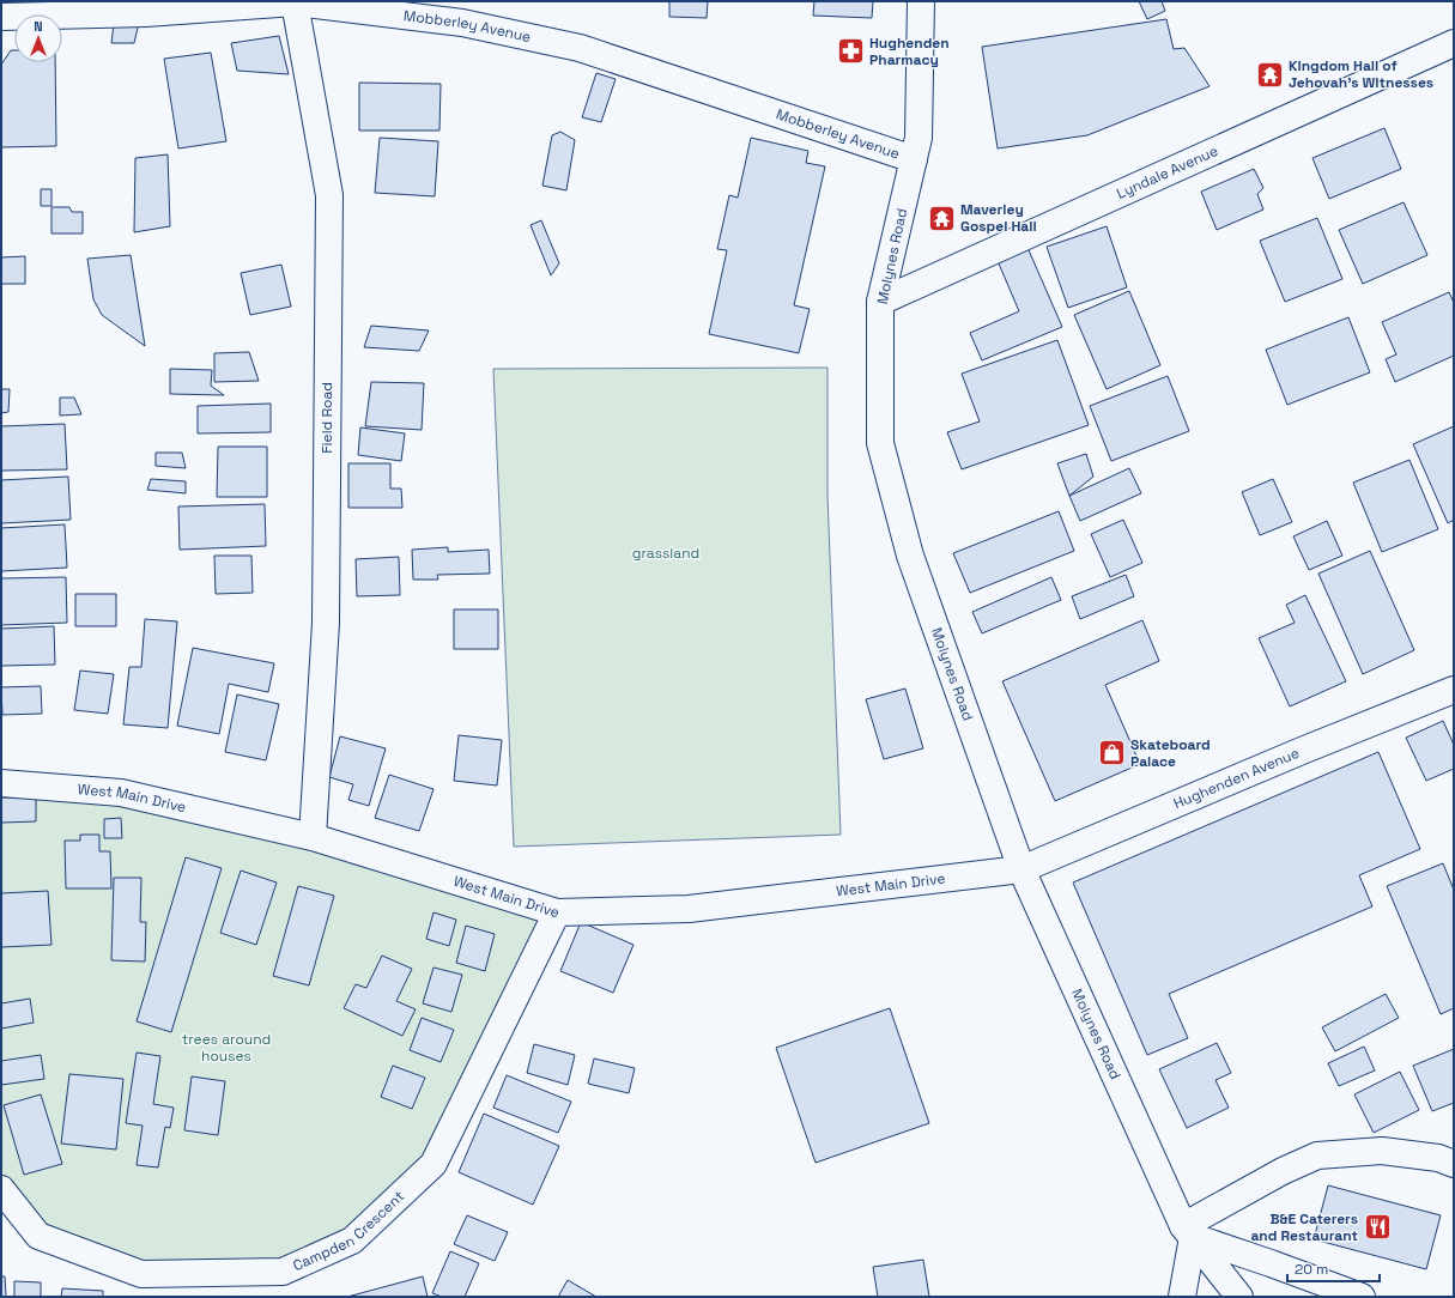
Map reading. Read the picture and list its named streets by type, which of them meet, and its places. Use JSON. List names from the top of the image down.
{
  "streets": {
    "main road": [
      "Mobberley Avenue",
      "Lyndale Avenue",
      "Molynes Road",
      "Field Road",
      "Hughenden Avenue",
      "West Main Drive",
      "Campden Crescent"
    ]
  },
  "crossings": [
    ["Mobberley Avenue", "Molynes Road"],
    ["Mobberley Avenue", "Field Road"],
    ["Lyndale Avenue", "Molynes Road"],
    ["Molynes Road", "Hughenden Avenue"],
    ["Molynes Road", "West Main Drive"],
    ["Field Road", "West Main Drive"],
    ["Hughenden Avenue", "West Main Drive"],
    ["West Main Drive", "Campden Crescent"]
  ],
  "parks": ["grassland", "trees around houses"],
  "places": {
    "pharmacy": ["Hughenden Pharmacy"],
    "temple": ["Kingdom Hall of Jehovah's Witnesses", "Maverley Gospel Hall"],
    "shop": ["Skateboard Palace"],
    "restaurant": ["B&E Caterers and Restaurant"]
  },
  "scale_bar": "20 m",
  "north": "top"
}
